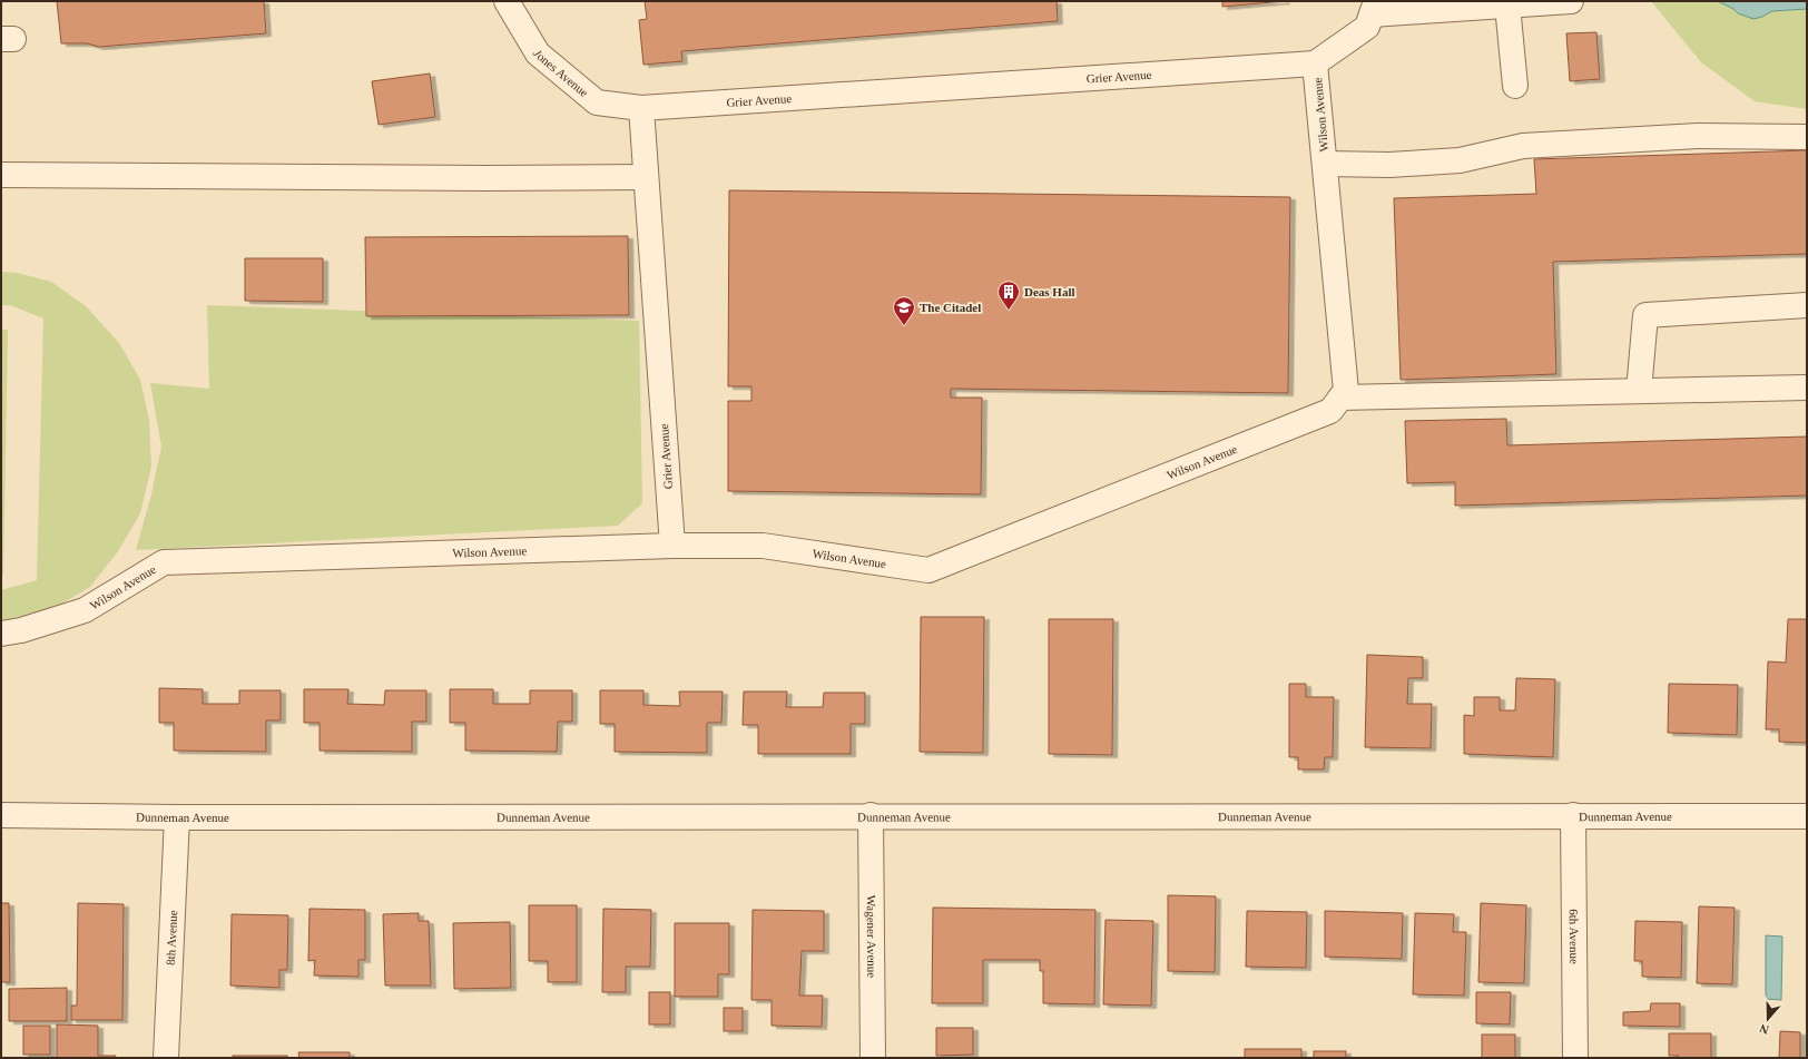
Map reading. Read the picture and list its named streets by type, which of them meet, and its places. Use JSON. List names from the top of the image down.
{
  "streets": {
    "street": [
      "Jones Avenue",
      "Grier Avenue",
      "Wilson Avenue",
      "Dunneman Avenue",
      "Wagener Avenue",
      "6th Avenue",
      "8th Avenue"
    ]
  },
  "crossings": [
    ["Jones Avenue", "Grier Avenue"],
    ["Grier Avenue", "Wilson Avenue"],
    ["Dunneman Avenue", "Wagener Avenue"],
    ["Dunneman Avenue", "6th Avenue"],
    ["Dunneman Avenue", "8th Avenue"]
  ],
  "places": {
    "building": ["Deas Hall"],
    "school or university": ["The Citadel"]
  },
  "north": "bottom"
}
